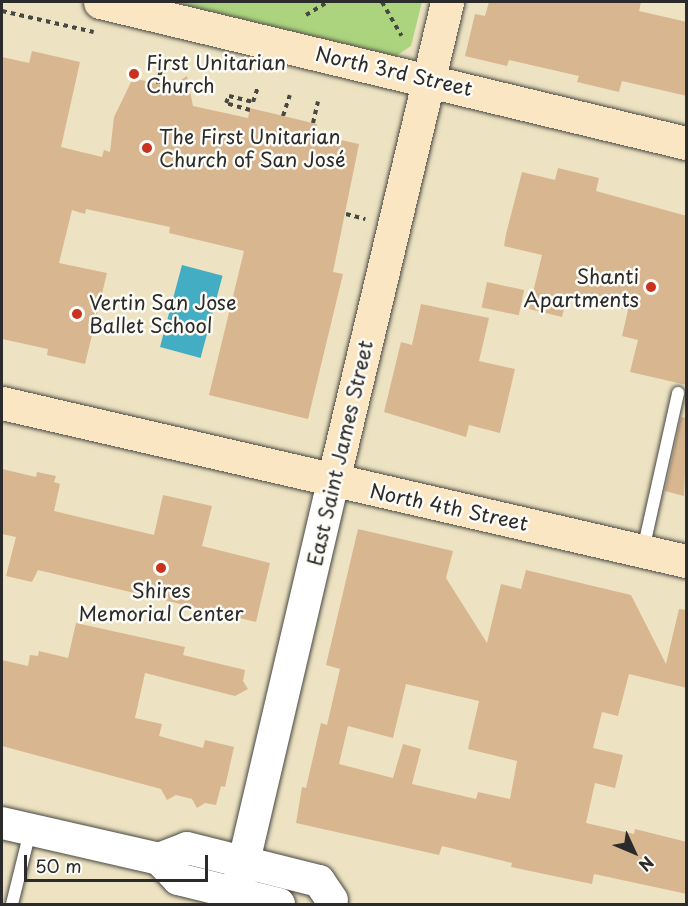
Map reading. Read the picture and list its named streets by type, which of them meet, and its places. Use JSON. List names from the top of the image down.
{
  "streets": {
    "main road": ["North 3rd Street", "East Saint James Street", "North 4th Street"]
  },
  "crossings": [
    ["North 3rd Street", "East Saint James Street"],
    ["East Saint James Street", "North 4th Street"]
  ],
  "places": [
    "First Unitarian Church",
    "The First Unitarian Church of San José",
    "Shanti Apartments",
    "Vertin San Jose Ballet School",
    "Shires Memorial Center"
  ],
  "scale_bar": "50 m",
  "north": "bottom right"
}
